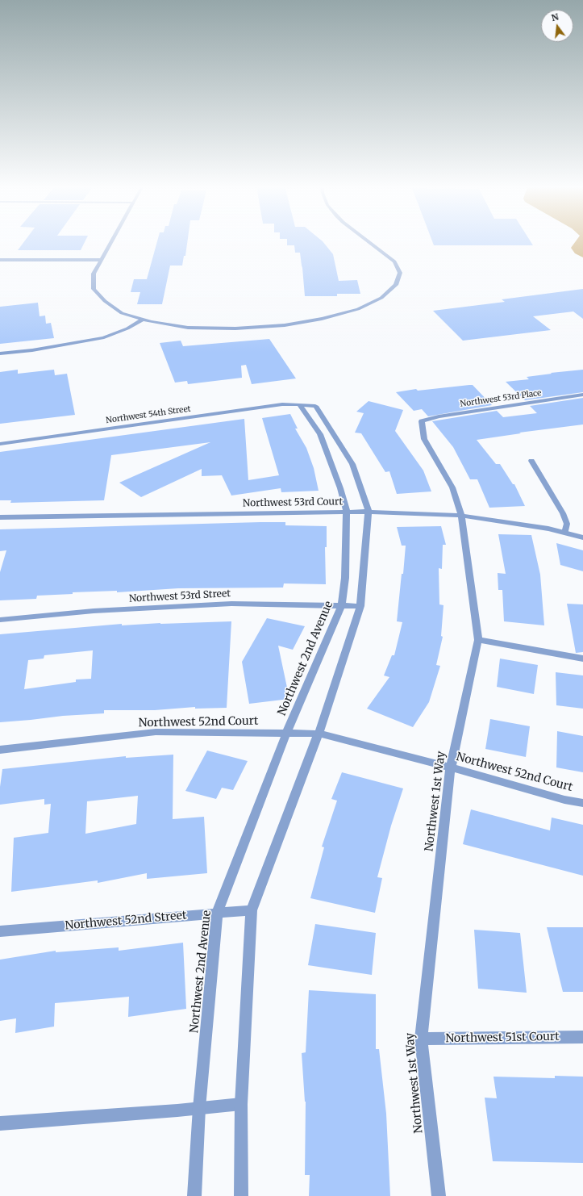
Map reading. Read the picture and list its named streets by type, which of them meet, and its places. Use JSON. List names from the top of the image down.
{
  "streets": {
    "street": [
      "Northwest 53rd Place",
      "Northwest 54th Street",
      "Northwest 53rd Court",
      "Northwest 53rd Street",
      "Northwest 2nd Avenue",
      "Northwest 52nd Court",
      "Northwest 1st Way",
      "Northwest 52nd Street",
      "Northwest 51st Court"
    ]
  },
  "crossings": [
    ["Northwest 53rd Place", "Northwest 1st Way"],
    ["Northwest 54th Street", "Northwest 2nd Avenue"],
    ["Northwest 53rd Court", "Northwest 2nd Avenue"],
    ["Northwest 53rd Court", "Northwest 1st Way"],
    ["Northwest 53rd Street", "Northwest 2nd Avenue"],
    ["Northwest 2nd Avenue", "Northwest 52nd Court"],
    ["Northwest 2nd Avenue", "Northwest 52nd Street"],
    ["Northwest 52nd Court", "Northwest 1st Way"],
    ["Northwest 1st Way", "Northwest 51st Court"]
  ],
  "north": "top"
}
